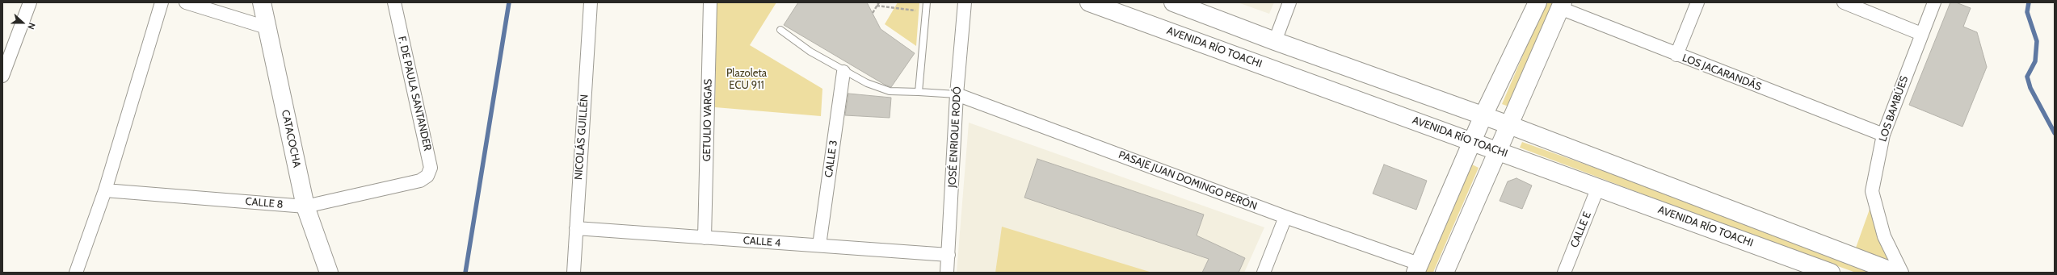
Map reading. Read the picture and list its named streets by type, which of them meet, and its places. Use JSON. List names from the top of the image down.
{
  "streets": {
    "main road": ["AVENIDA RÍO TOACHI", "CATACOCHA"],
    "street": [
      "LOS JACARANDÁS",
      "F. DE PAULA SANTANDER",
      "LOS BAMBÚES",
      "GETULIO VARGAS",
      "NICOLÁS GUILLÉN",
      "JOSÉ ENRIQUE RODÓ",
      "CALLE 3",
      "PASAJE JUAN DOMINGO PERÓN",
      "CALLE 8",
      "CALLE E",
      "CALLE 4"
    ]
  },
  "crossings": [
    ["AVENIDA RÍO TOACHI", "CALLE E"],
    ["LOS JACARANDÁS", "LOS BAMBÚES"],
    ["F. DE PAULA SANTANDER", "CALLE 8"],
    ["GETULIO VARGAS", "CALLE 4"],
    ["NICOLÁS GUILLÉN", "CALLE 4"],
    ["JOSÉ ENRIQUE RODÓ", "PASAJE JUAN DOMINGO PERÓN"],
    ["JOSÉ ENRIQUE RODÓ", "CALLE 4"],
    ["CATACOCHA", "CALLE 8"],
    ["CALLE 3", "CALLE 4"]
  ],
  "parks": ["Plazoleta ECU 911"],
  "north": "right"
}
